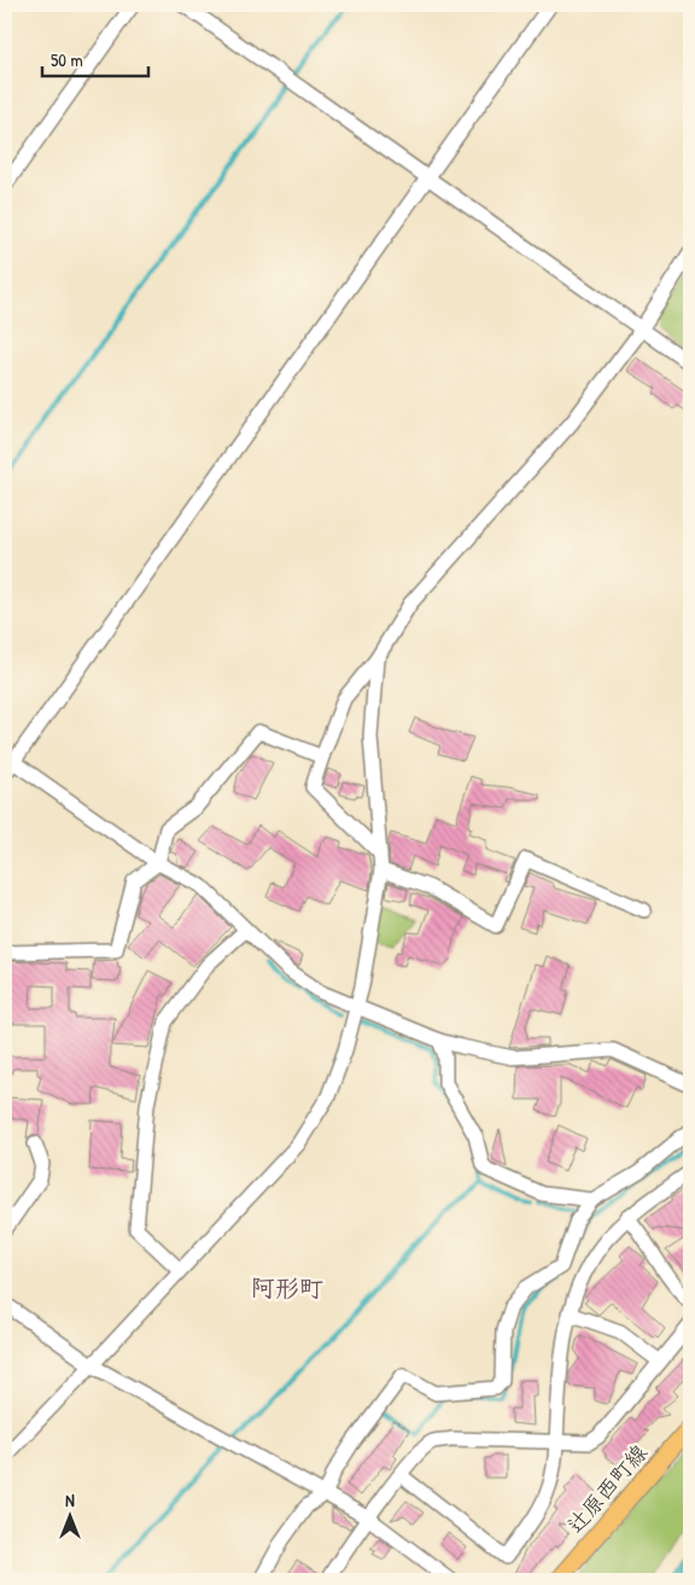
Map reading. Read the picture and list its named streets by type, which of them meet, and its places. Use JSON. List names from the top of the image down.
{
  "streets": {
    "main road": ["辻原西町線"]
  },
  "districts": ["阿形町"],
  "scale_bar": "50 m",
  "north": "top"
}
